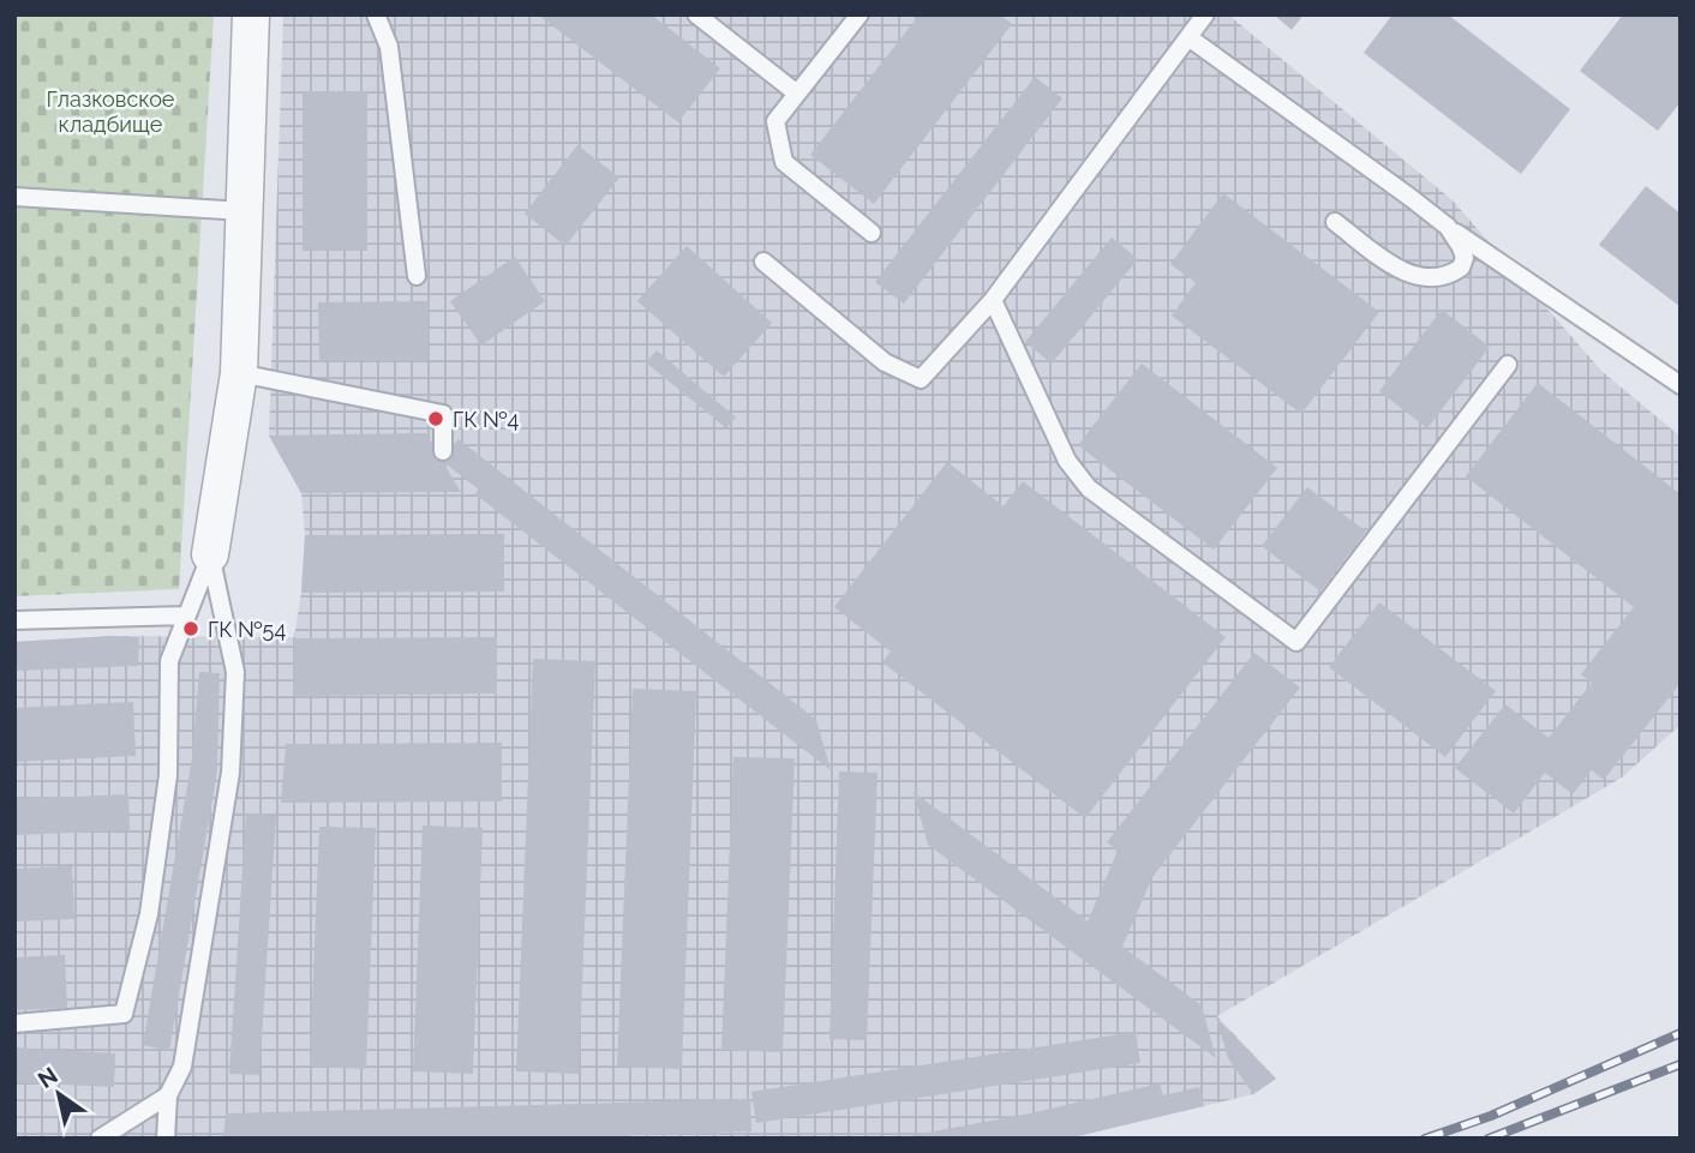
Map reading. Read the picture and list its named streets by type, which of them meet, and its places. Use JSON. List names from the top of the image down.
{
  "parks": ["Глазковское кладбище"],
  "places": ["ГК №4", "ГК №54"],
  "north": "top left"
}
